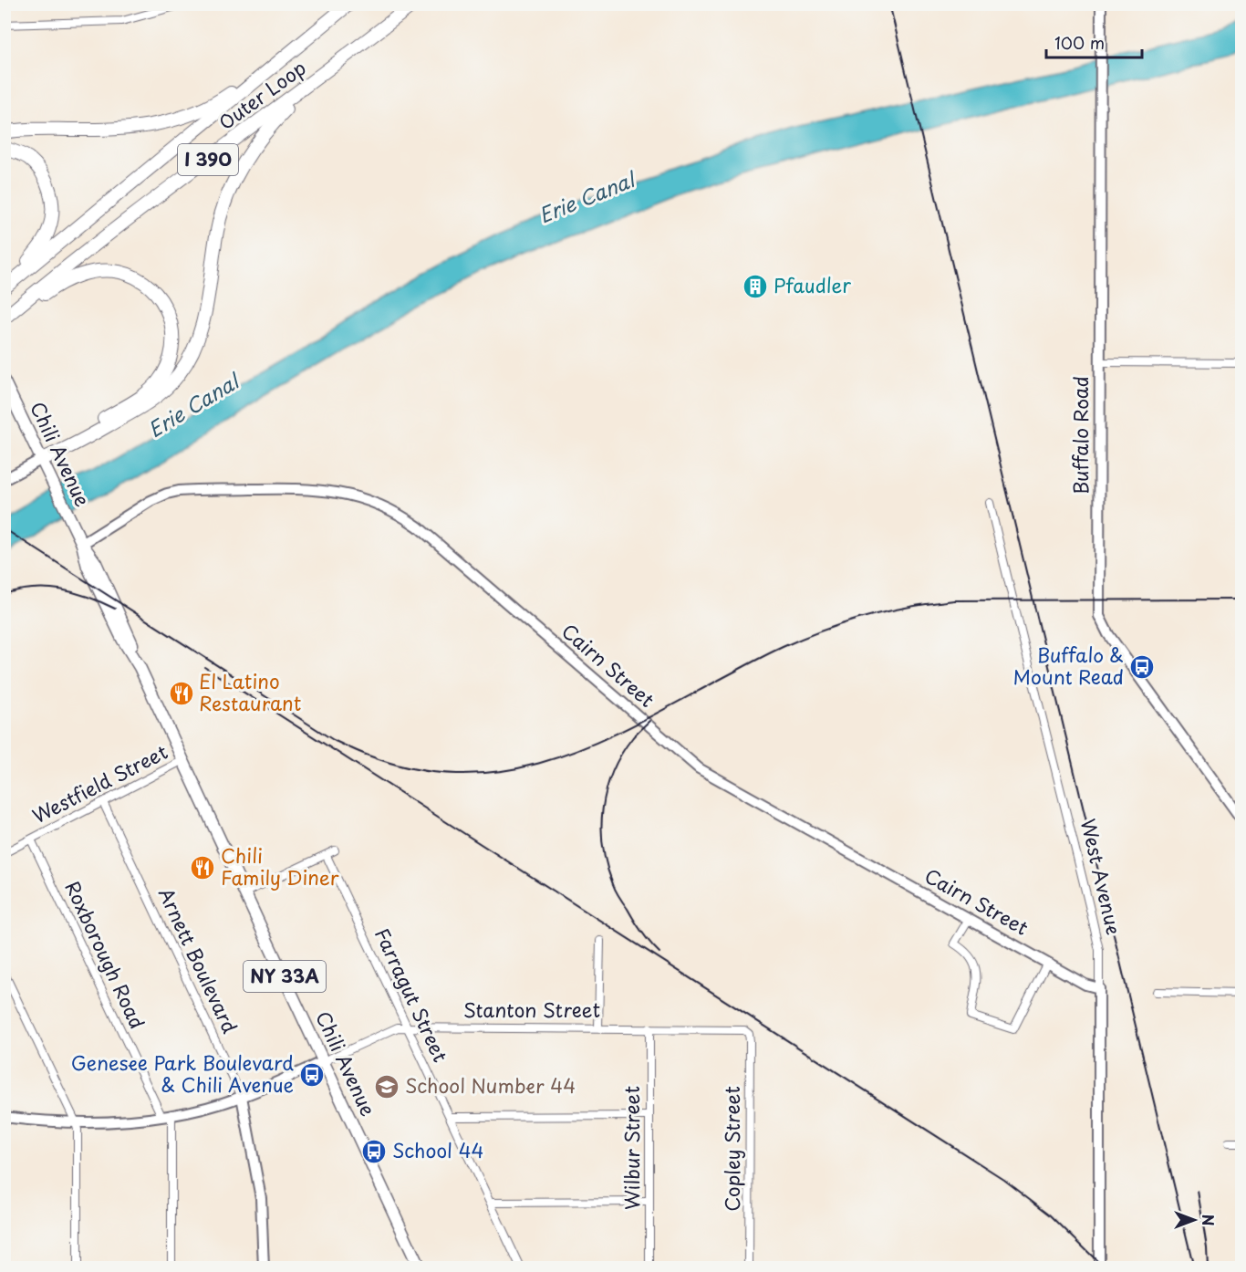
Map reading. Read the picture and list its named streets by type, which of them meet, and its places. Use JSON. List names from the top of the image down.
{
  "streets": {
    "highway": ["Outer Loop", "I 390"],
    "main road": ["Chili Avenue", "NY 33A"],
    "street": [
      "Buffalo Road",
      "Cairn Street",
      "Westfield Street",
      "West Avenue",
      "Roxborough Road",
      "Arnett Boulevard",
      "Farragut Street",
      "Stanton Street",
      "Wilbur Street",
      "Copley Street"
    ]
  },
  "crossings": [
    ["Chili Avenue", "Cairn Street"],
    ["Chili Avenue", "Westfield Street"],
    ["Chili Avenue", "Stanton Street"],
    ["Cairn Street", "West Avenue"],
    ["Westfield Street", "Roxborough Road"],
    ["Westfield Street", "Arnett Boulevard"],
    ["Farragut Street", "Stanton Street"],
    ["Stanton Street", "Wilbur Street"],
    ["Stanton Street", "Copley Street"]
  ],
  "water": ["Erie Canal"],
  "places": {
    "building": ["Pfaudler"],
    "bus stop": ["Buffalo & Mount Read", "Genesee Park Boulevard & Chili Avenue", "School 44"],
    "restaurant": ["El Latino Restaurant", "Chili Family Diner"],
    "school or university": ["School Number 44"]
  },
  "scale_bar": "100 m",
  "north": "right"
}
